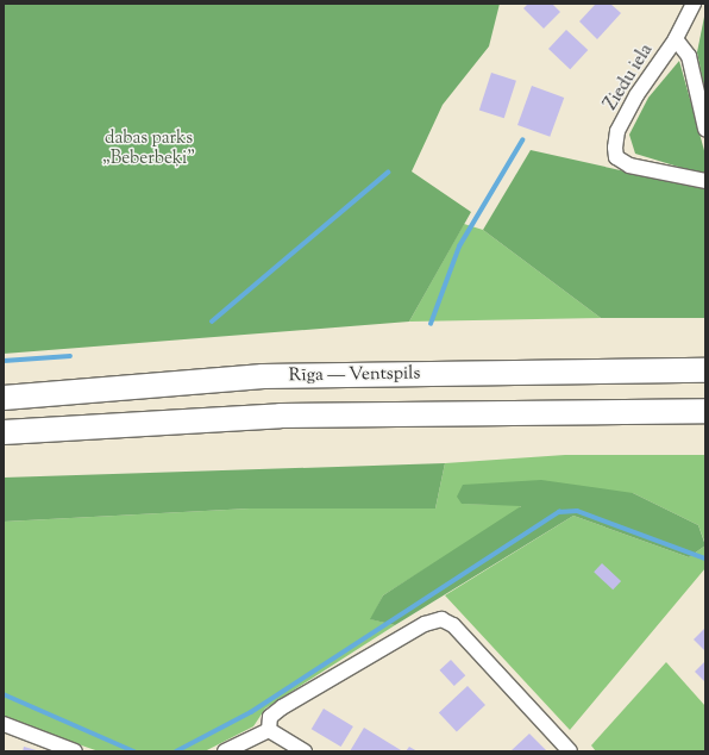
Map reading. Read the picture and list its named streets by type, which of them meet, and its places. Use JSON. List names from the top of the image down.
{
  "streets": {
    "highway": ["Rīga — Ventspils"],
    "street": ["Ziedu iela"]
  },
  "parks": ["dabas parks „Beberbeķi”"]
}
